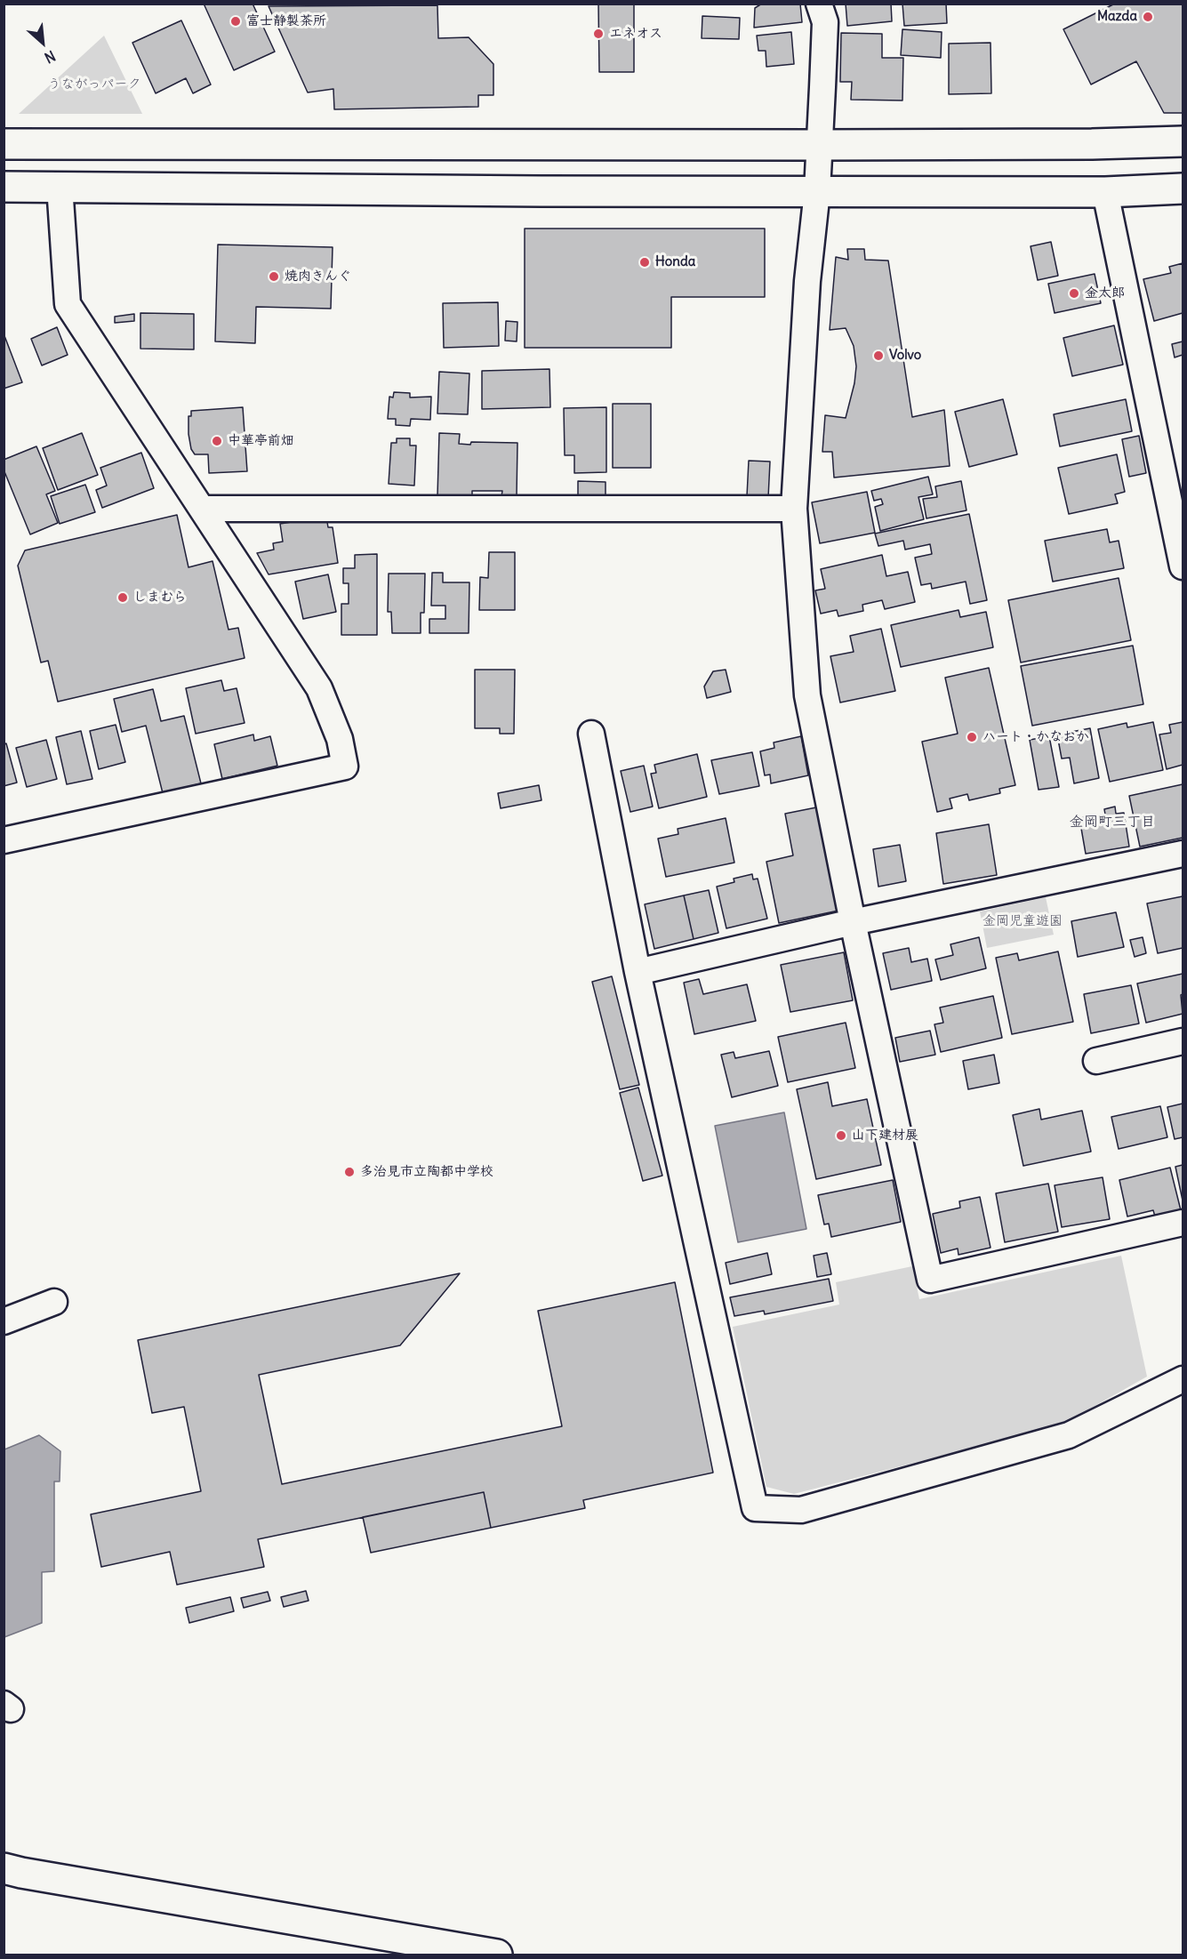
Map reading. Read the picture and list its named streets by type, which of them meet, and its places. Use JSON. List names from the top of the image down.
{
  "districts": ["金岡町三丁目"],
  "parks": ["うながっパーク", "金岡児童遊園"],
  "places": [
    "Mazda",
    "富士静製茶所",
    "エネオス",
    "Honda",
    "焼肉きんぐ",
    "金太郎",
    "Volvo",
    "中華亭前畑",
    "しまむら",
    "ハート・かなおか",
    "山下建材展",
    "多治見市立陶都中学校"
  ],
  "north": "bottom right"
}
